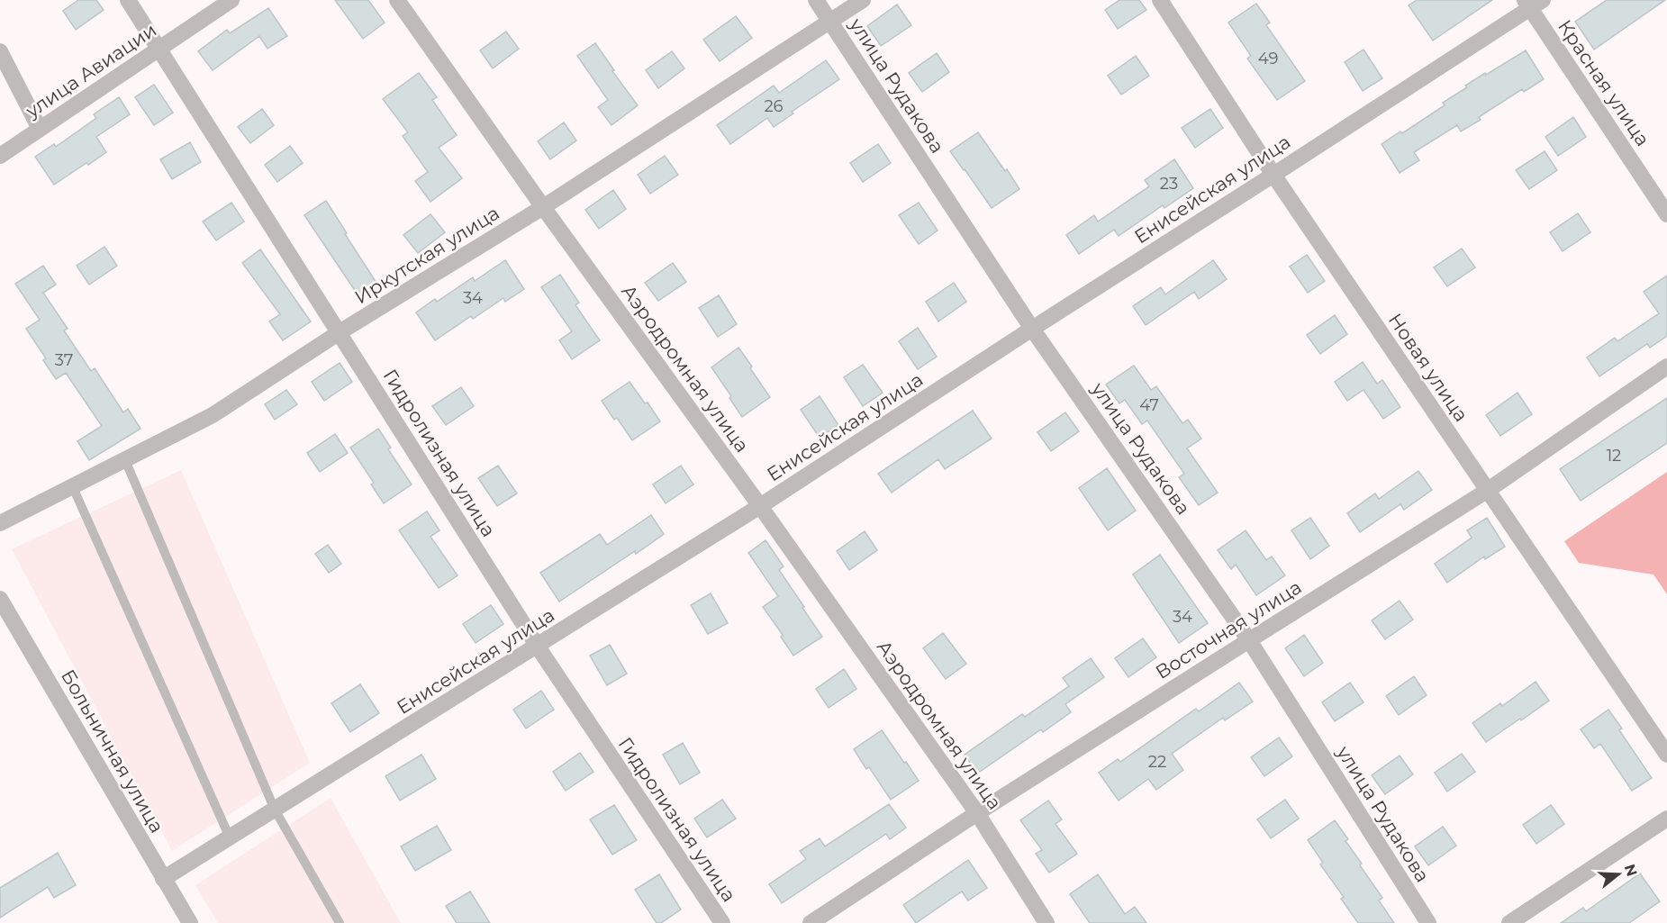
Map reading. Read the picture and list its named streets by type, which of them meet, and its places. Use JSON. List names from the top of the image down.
{
  "streets": {
    "street": [
      "улица Авиации",
      "Красная улица",
      "улица Рудакова",
      "Енисейская улица",
      "Иркутская улица",
      "Новая улица",
      "Аэродромная улица",
      "Гидролизная улица",
      "Восточная улица",
      "Больничная улица"
    ]
  },
  "crossings": [
    ["улица Авиации", "Гидролизная улица"],
    ["Красная улица", "Енисейская улица"],
    ["улица Рудакова", "Енисейская улица"],
    ["улица Рудакова", "Иркутская улица"],
    ["улица Рудакова", "Восточная улица"],
    ["Енисейская улица", "Новая улица"],
    ["Енисейская улица", "Аэродромная улица"],
    ["Енисейская улица", "Гидролизная улица"],
    ["Енисейская улица", "Больничная улица"],
    ["Иркутская улица", "Аэродромная улица"],
    ["Иркутская улица", "Гидролизная улица"],
    ["Новая улица", "Восточная улица"],
    ["Аэродромная улица", "Восточная улица"]
  ],
  "house_numbers": [
    "49",
    "26",
    "23",
    "34",
    "37",
    "47",
    "12",
    "34",
    "22"
  ],
  "north": "right"
}
